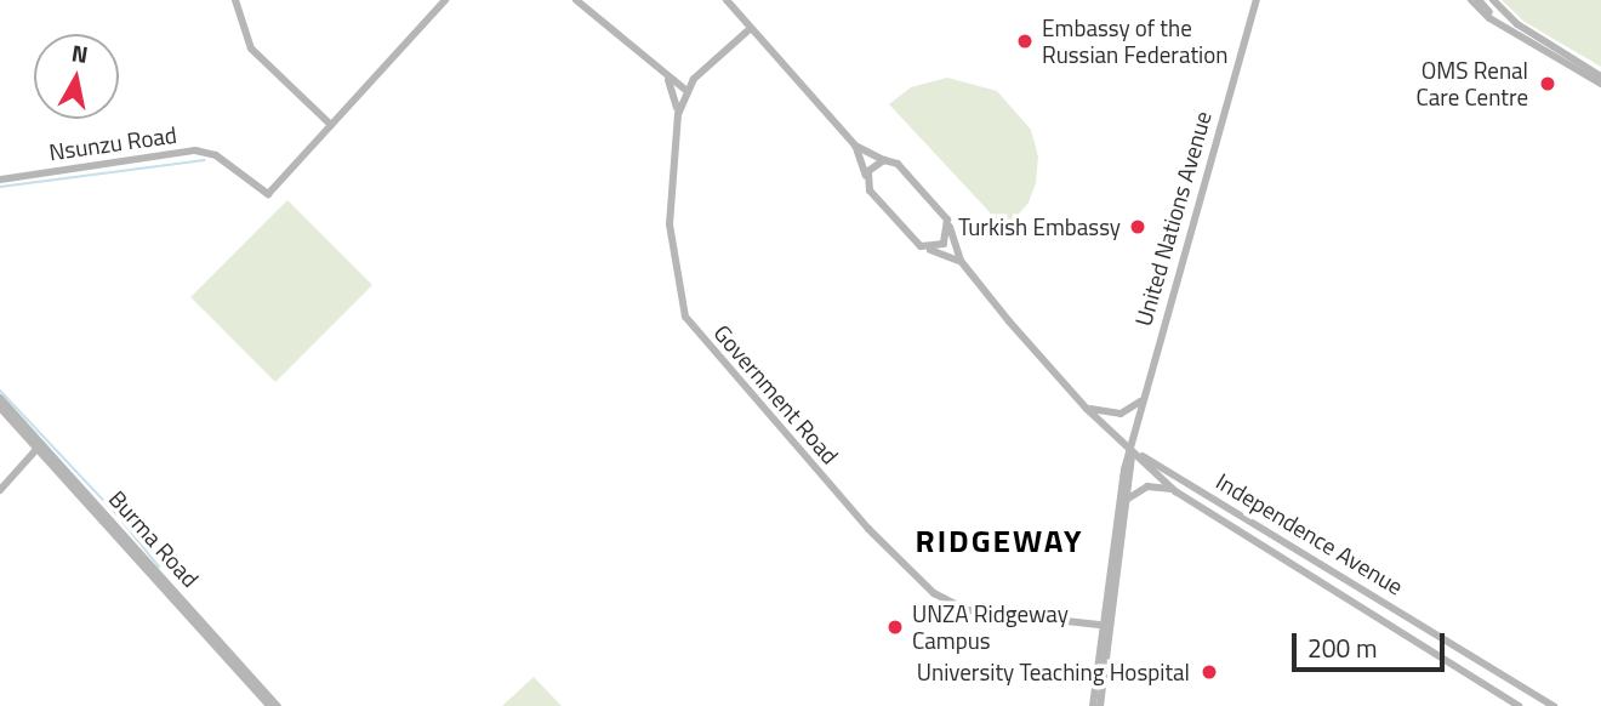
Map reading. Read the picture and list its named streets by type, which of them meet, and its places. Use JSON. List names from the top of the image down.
{
  "streets": {
    "main road": [
      "Nsunzu Road",
      "United Nations Avenue",
      "Government Road",
      "Independence Avenue",
      "Burma Road"
    ]
  },
  "crossings": [
    ["United Nations Avenue", "Independence Avenue"],
    ["Government Road", "Independence Avenue"]
  ],
  "districts": ["RIDGEWAY"],
  "places": [
    "Embassy of the Russian Federation",
    "OMS Renal Care Centre",
    "Turkish Embassy",
    "UNZA Ridgeway Campus",
    "University Teaching Hospital"
  ],
  "scale_bar": "200 m",
  "north": "top"
}
